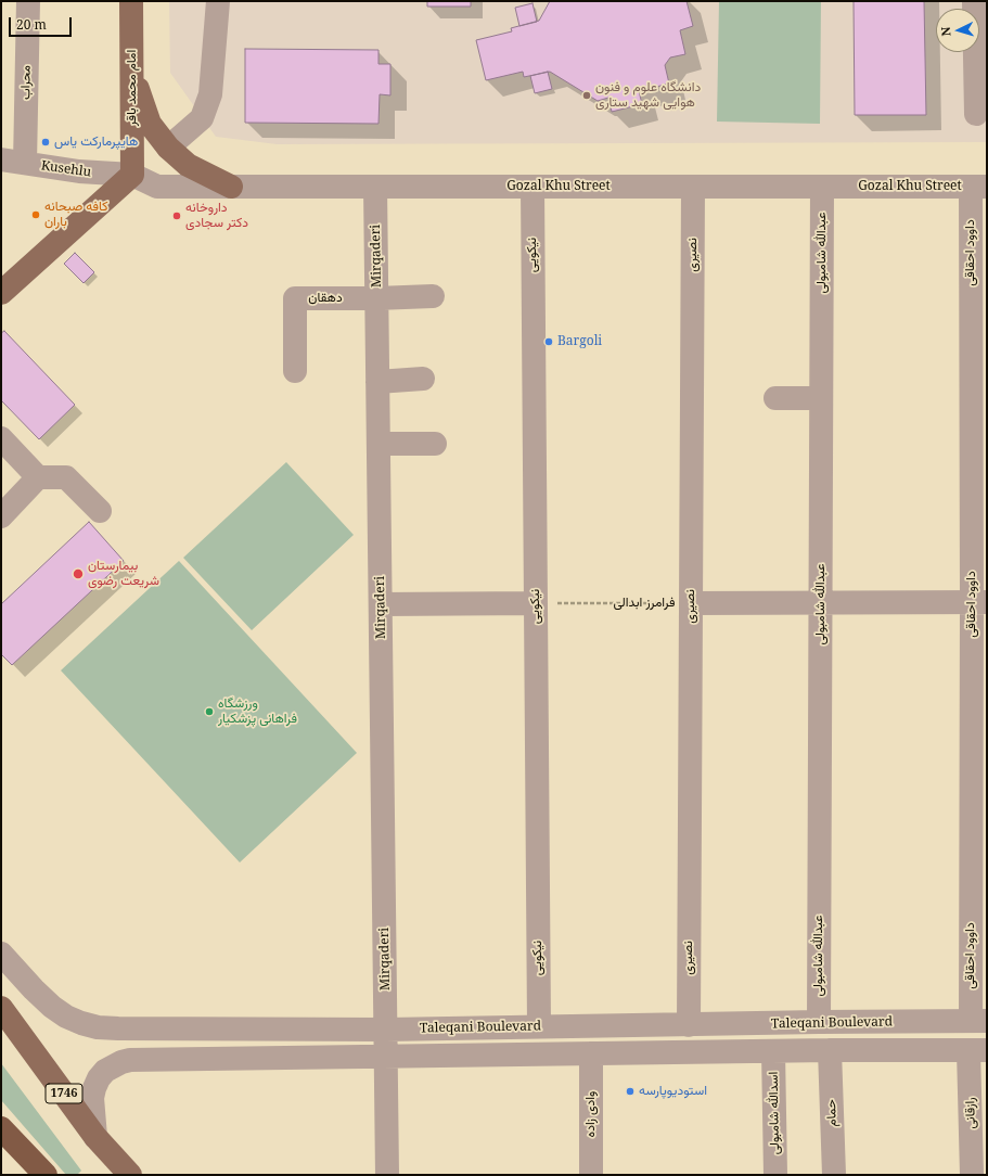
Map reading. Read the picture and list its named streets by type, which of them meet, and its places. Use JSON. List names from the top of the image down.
{
  "streets": {
    "main road": ["امام محمد باقر", "1746"],
    "street": [
      "محراب",
      "Kusehlu",
      "Gozal Khu Street",
      "عبدالله شامبولی",
      "داوود احقاقی",
      "نیکویی",
      "نصیری",
      "Mirqaderi",
      "دهقان",
      "فرامرز ابدالی",
      "Taleqani Boulevard",
      "اسدالله شامبولی",
      "حمام",
      "رازقانی",
      "وادی زاده"
    ]
  },
  "crossings": [
    ["محراب", "Kusehlu"],
    ["امام محمد باقر", "Kusehlu"],
    ["امام محمد باقر", "Gozal Khu Street"],
    ["Kusehlu", "Gozal Khu Street"],
    ["Gozal Khu Street", "عبدالله شامبولی"],
    ["Gozal Khu Street", "داوود احقاقی"],
    ["Gozal Khu Street", "نیکویی"],
    ["Gozal Khu Street", "نصیری"],
    ["Gozal Khu Street", "Mirqaderi"],
    ["عبدالله شامبولی", "فرامرز ابدالی"],
    ["عبدالله شامبولی", "Taleqani Boulevard"],
    ["داوود احقاقی", "فرامرز ابدالی"],
    ["داوود احقاقی", "Taleqani Boulevard"],
    ["نیکویی", "فرامرز ابدالی"],
    ["نیکویی", "Taleqani Boulevard"],
    ["نصیری", "فرامرز ابدالی"],
    ["نصیری", "Taleqani Boulevard"],
    ["Mirqaderi", "دهقان"],
    ["Mirqaderi", "Taleqani Boulevard"],
    ["Taleqani Boulevard", "1746"],
    ["Taleqani Boulevard", "اسدالله شامبولی"],
    ["Taleqani Boulevard", "حمام"],
    ["Taleqani Boulevard", "رازقانی"],
    ["Taleqani Boulevard", "وادی زاده"]
  ],
  "places": [
    "دانشگاه علوم و فنون هوایی شهید ستاری",
    "هایپرمارکت یاس",
    "کافه صبحانه باران",
    "داروخانه دکتر سجادی",
    "Bargoli",
    "بیمارستان شریعت رضوی",
    "ورزشگاه فراهانی پزشکیار",
    "استودیوپارسه"
  ],
  "scale_bar": "20 m",
  "north": "left"
}
